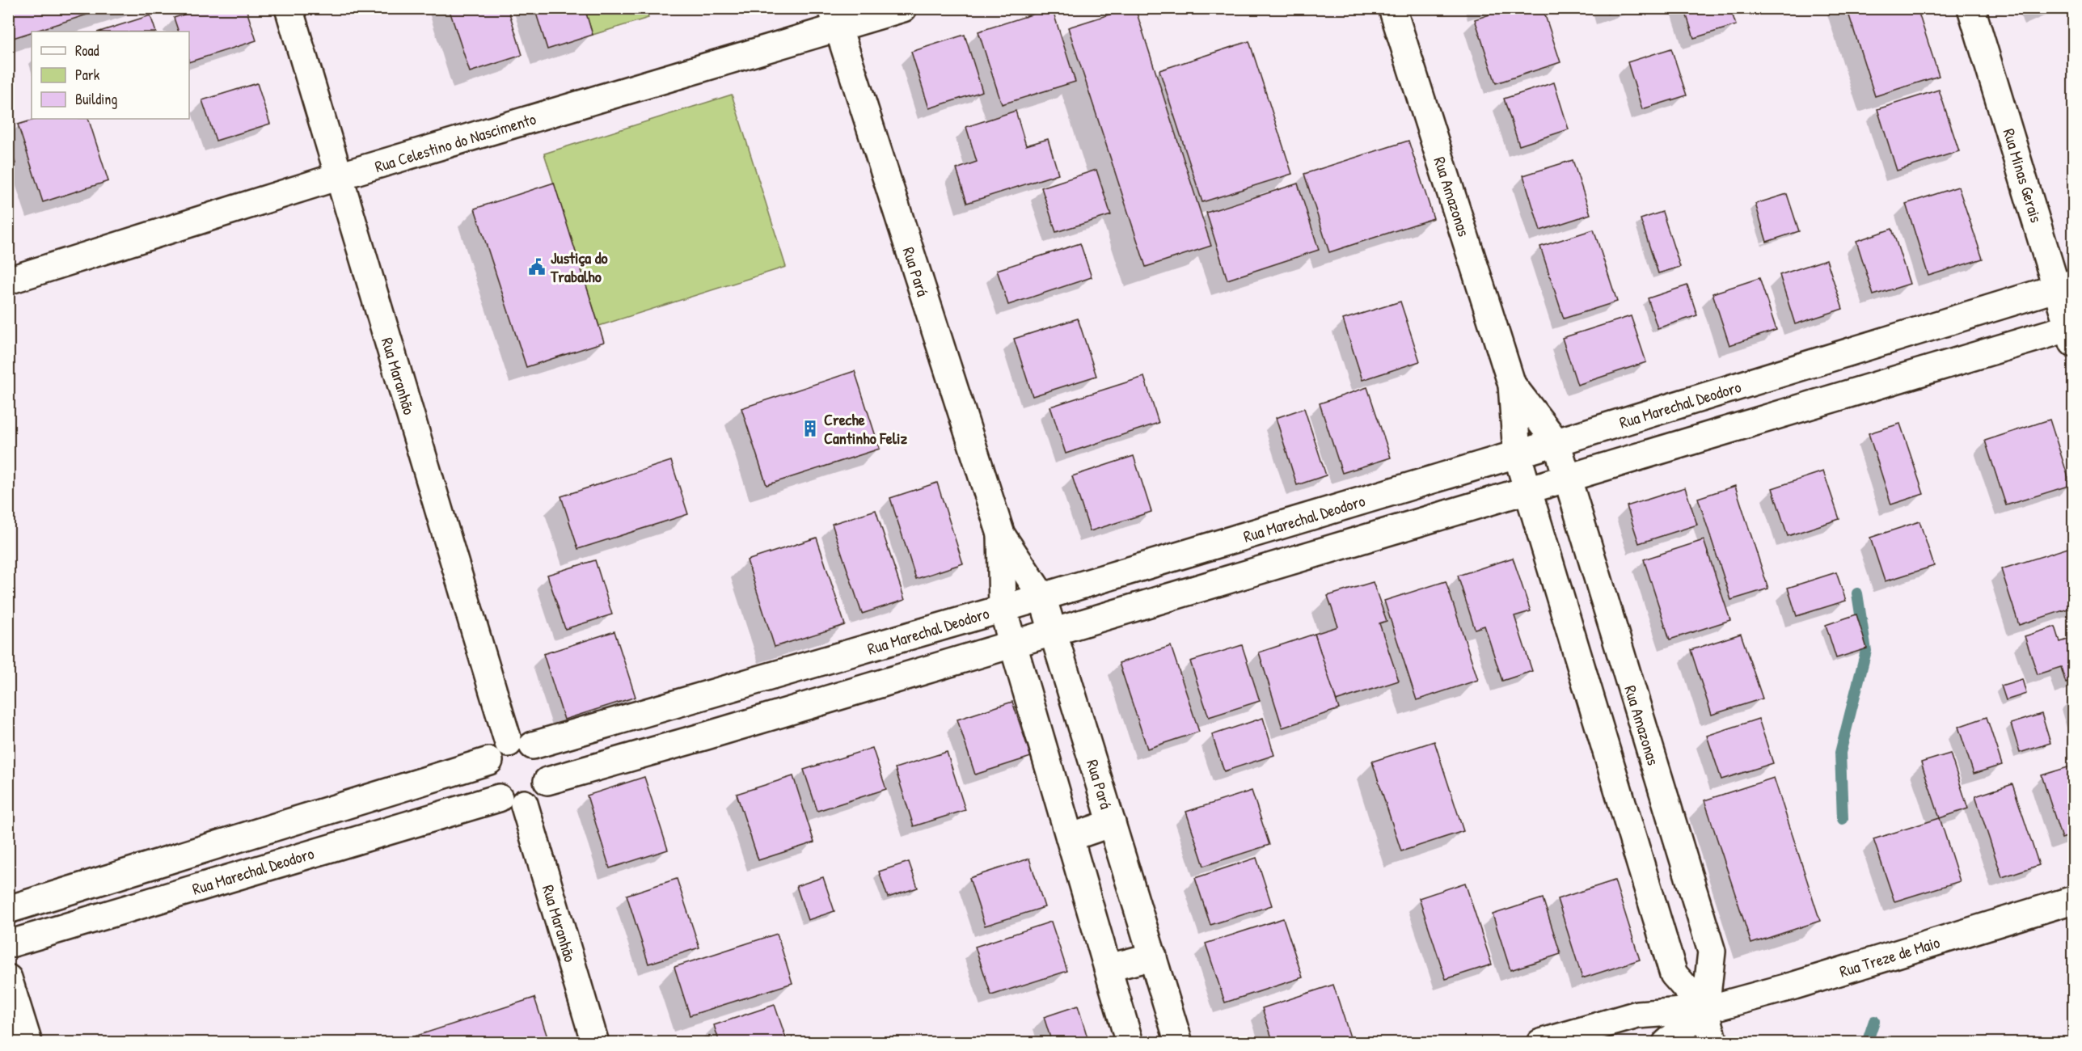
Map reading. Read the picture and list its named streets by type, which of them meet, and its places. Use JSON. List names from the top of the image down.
{
  "streets": {
    "street": [
      "Rua Celestino do Nascimento",
      "Rua Minas Gerais",
      "Rua Amazonas",
      "Rua Pará",
      "Rua Maranhão",
      "Rua Marechal Deodoro",
      "Rua Treze de Maio"
    ]
  },
  "crossings": [
    ["Rua Celestino do Nascimento", "Rua Pará"],
    ["Rua Celestino do Nascimento", "Rua Maranhão"],
    ["Rua Minas Gerais", "Rua Marechal Deodoro"],
    ["Rua Amazonas", "Rua Marechal Deodoro"],
    ["Rua Amazonas", "Rua Treze de Maio"],
    ["Rua Pará", "Rua Marechal Deodoro"],
    ["Rua Maranhão", "Rua Marechal Deodoro"]
  ],
  "places": {
    "public building": ["Justiça do Trabalho"],
    "building": ["Creche Cantinho Feliz"]
  },
  "legend": ["Road", "Park", "Building"]
}
